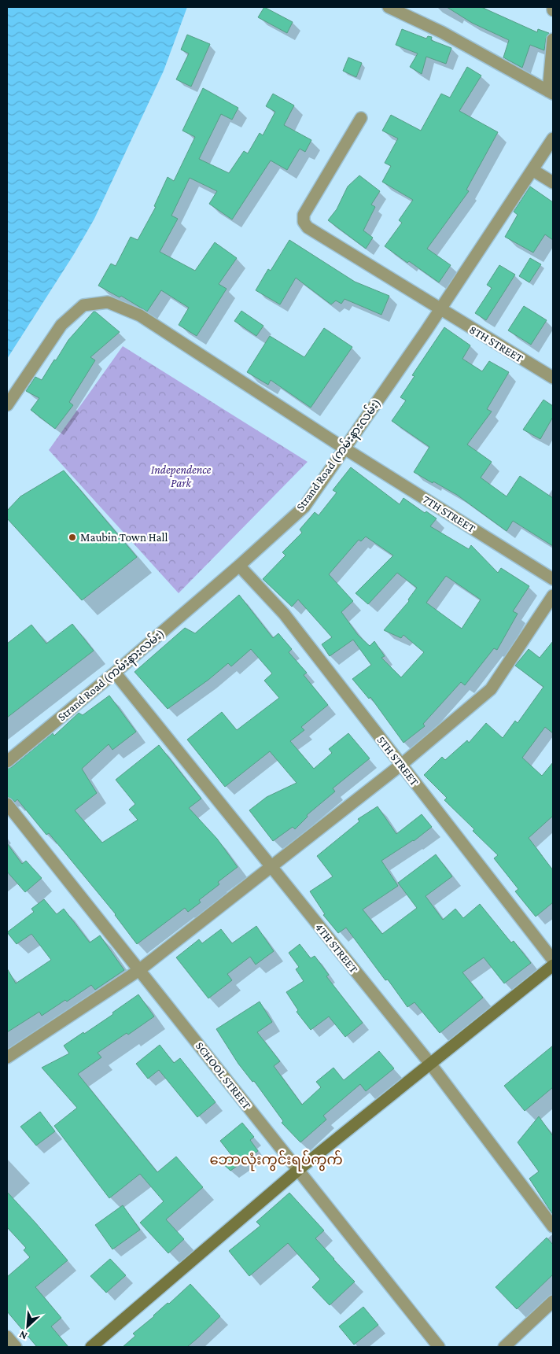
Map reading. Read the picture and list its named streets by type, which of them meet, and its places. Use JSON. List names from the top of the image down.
{
  "streets": {
    "street": [
      "8TH STREET",
      "Strand Road (ကမ်းနားလမ်း)",
      "7TH STREET",
      "5TH STREET",
      "4TH STREET",
      "SCHOOL STREET"
    ]
  },
  "crossings": [
    ["8TH STREET", "Strand Road (ကမ်းနားလမ်း)"],
    ["Strand Road (ကမ်းနားလမ်း)", "7TH STREET"],
    ["Strand Road (ကမ်းနားလမ်း)", "5TH STREET"],
    ["Strand Road (ကမ်းနားလမ်း)", "4TH STREET"]
  ],
  "districts": ["ဘောလုံးကွင်းရပ်ကွက်"],
  "parks": ["Independence Park"],
  "places": ["Maubin Town Hall"],
  "north": "bottom left"
}
